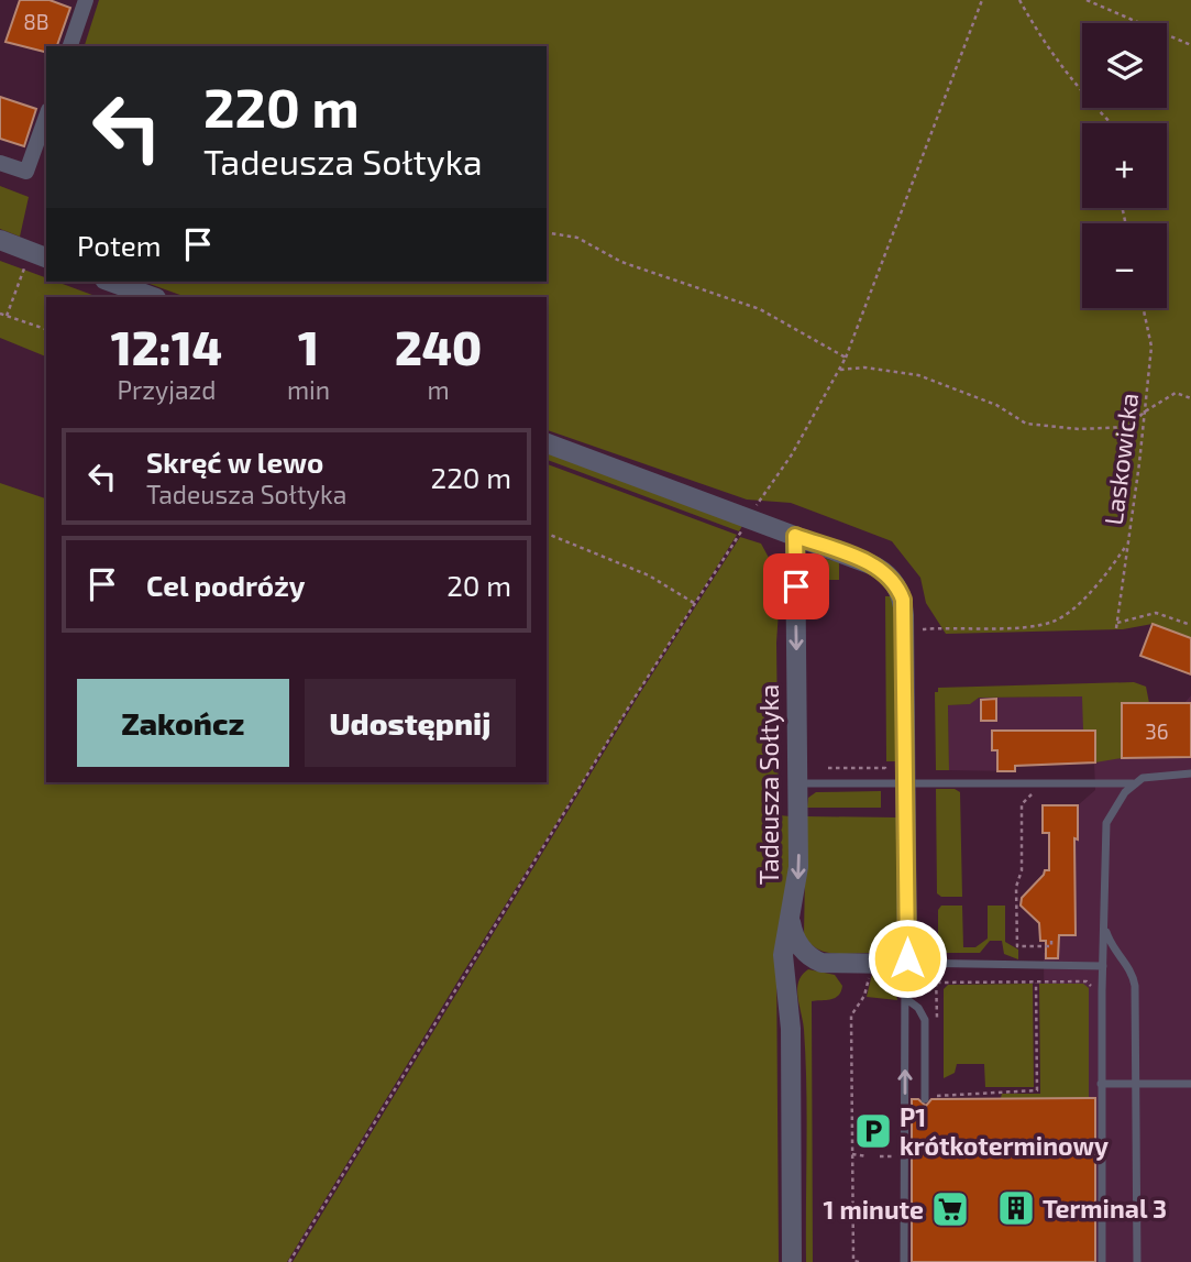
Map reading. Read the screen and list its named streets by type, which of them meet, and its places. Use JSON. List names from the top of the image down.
{
  "streets": {
    "street": ["Tadeusza Sołtyka"],
    "path": ["Laskowicka"]
  },
  "places": {
    "parking": ["P1 krótkoterminowy"],
    "building": ["Terminal 3"],
    "supermarket": ["1 minute"]
  },
  "house_numbers": ["8B", "36"],
  "page": {
    "map_buttons": ["+", "−"],
    "turn": ["220 m", "Tadeusza Sołtyka"],
    "then": "Potem",
    "eta": [
      "12:14",
      "Przyjazd",
      "1",
      "min",
      "240",
      "m"
    ],
    "list": [
      {
        "name": "Skręć w lewo",
        "note": "Tadeusza Sołtyka",
        "value": "220 m"
      },
      {
        "name": "Cel podróży",
        "value": "20 m"
      }
    ],
    "buttons": ["Zakończ", "Udostępnij"]
  }
}
